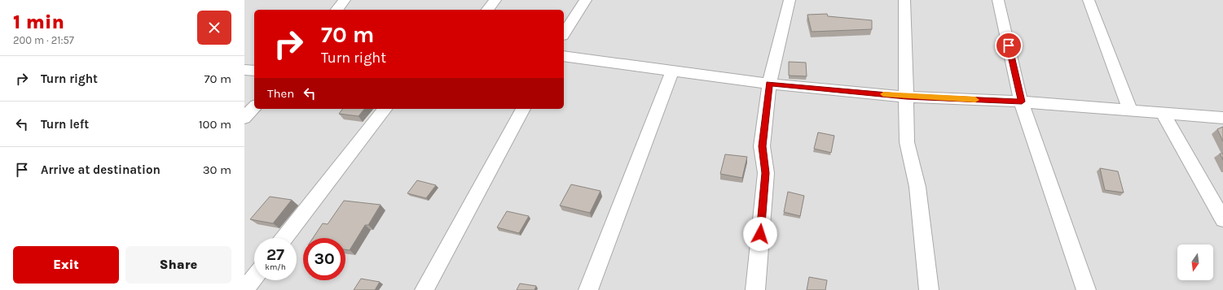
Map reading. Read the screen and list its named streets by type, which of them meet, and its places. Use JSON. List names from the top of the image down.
{
  "north": "bottom",
  "page": {
    "heading": ["1 min", "200 m · 21:57"],
    "turn": ["70 m", "Turn right"],
    "list": [
      {
        "name": "Turn right",
        "value": "70 m"
      },
      {
        "name": "Turn left",
        "value": "100 m"
      },
      {
        "name": "Arrive at destination",
        "value": "30 m"
      }
    ],
    "then": "Then",
    "speed": "27 km/h",
    "limit": "30",
    "buttons": ["Exit", "Share"]
  }
}
